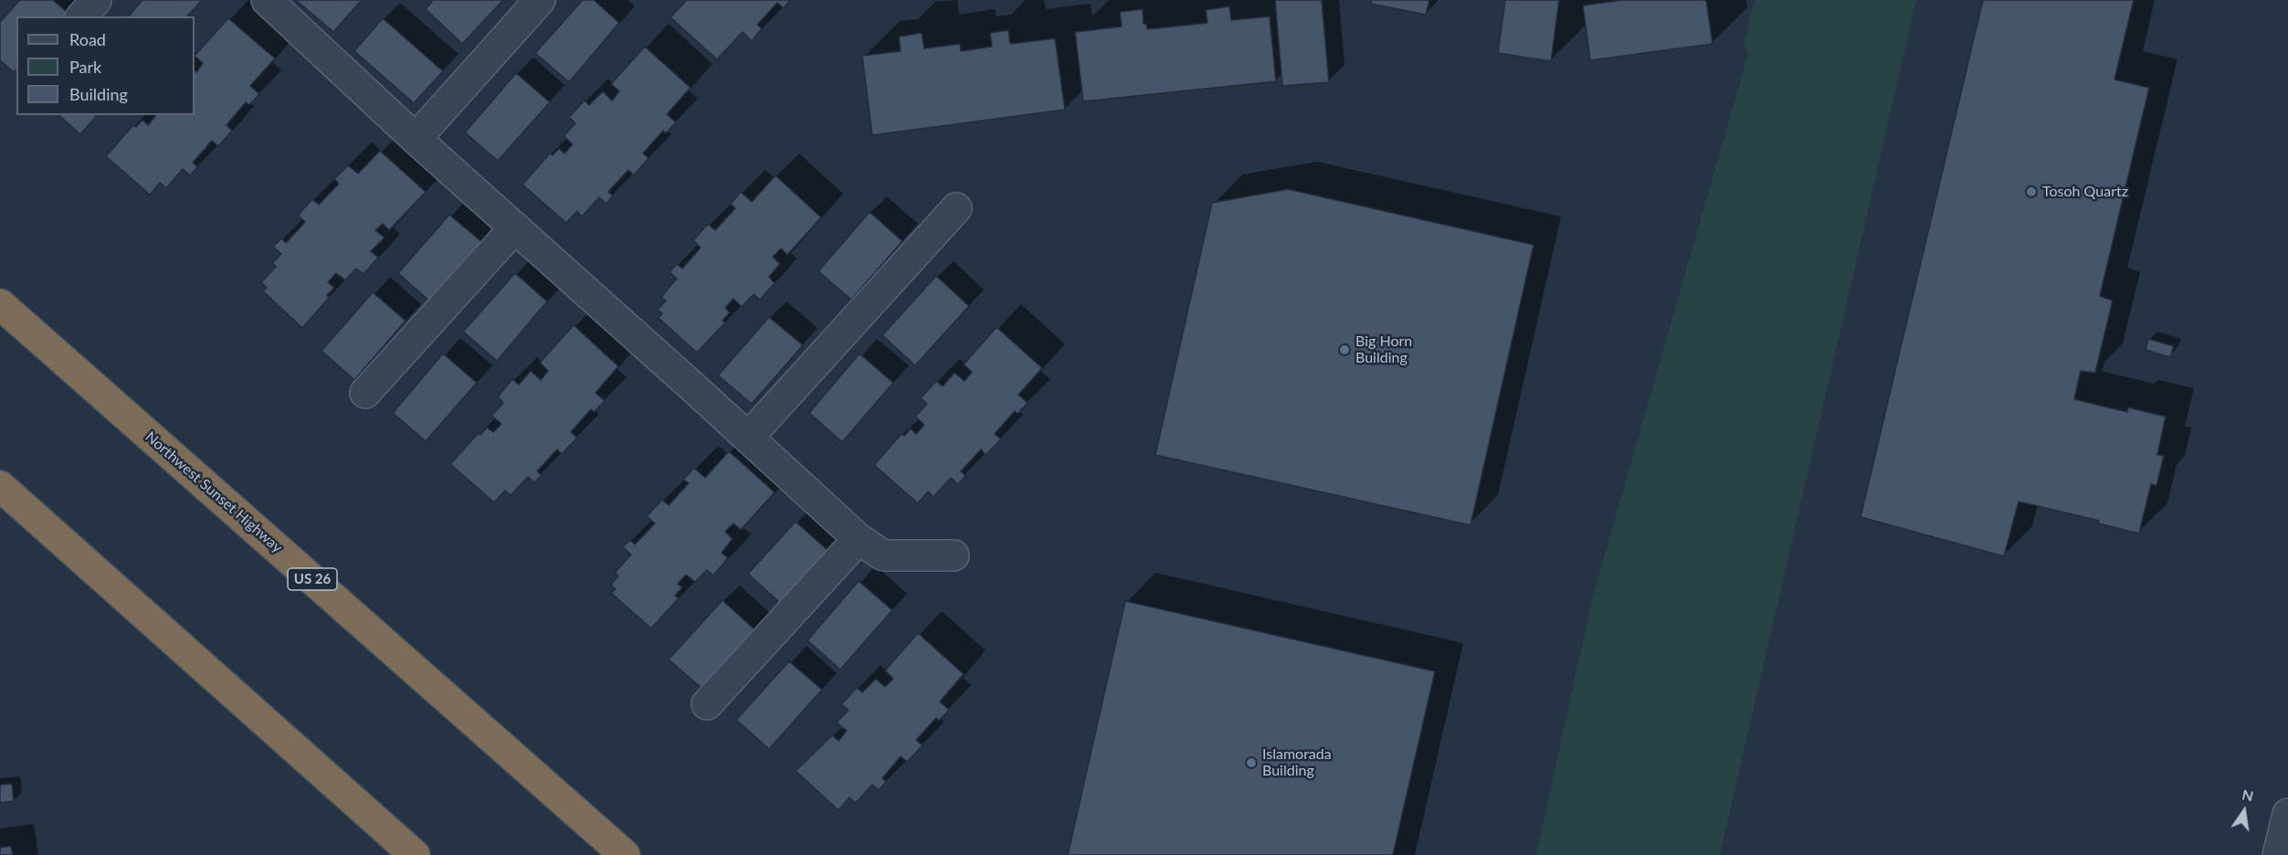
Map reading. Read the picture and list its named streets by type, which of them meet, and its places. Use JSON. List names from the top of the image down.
{
  "streets": {
    "highway": ["Northwest Sunset Highway", "US 26"]
  },
  "places": ["Tosoh Quartz", "Big Horn Building", "Islamorada Building"],
  "legend": ["Road", "Park", "Building"],
  "north": "top"
}
